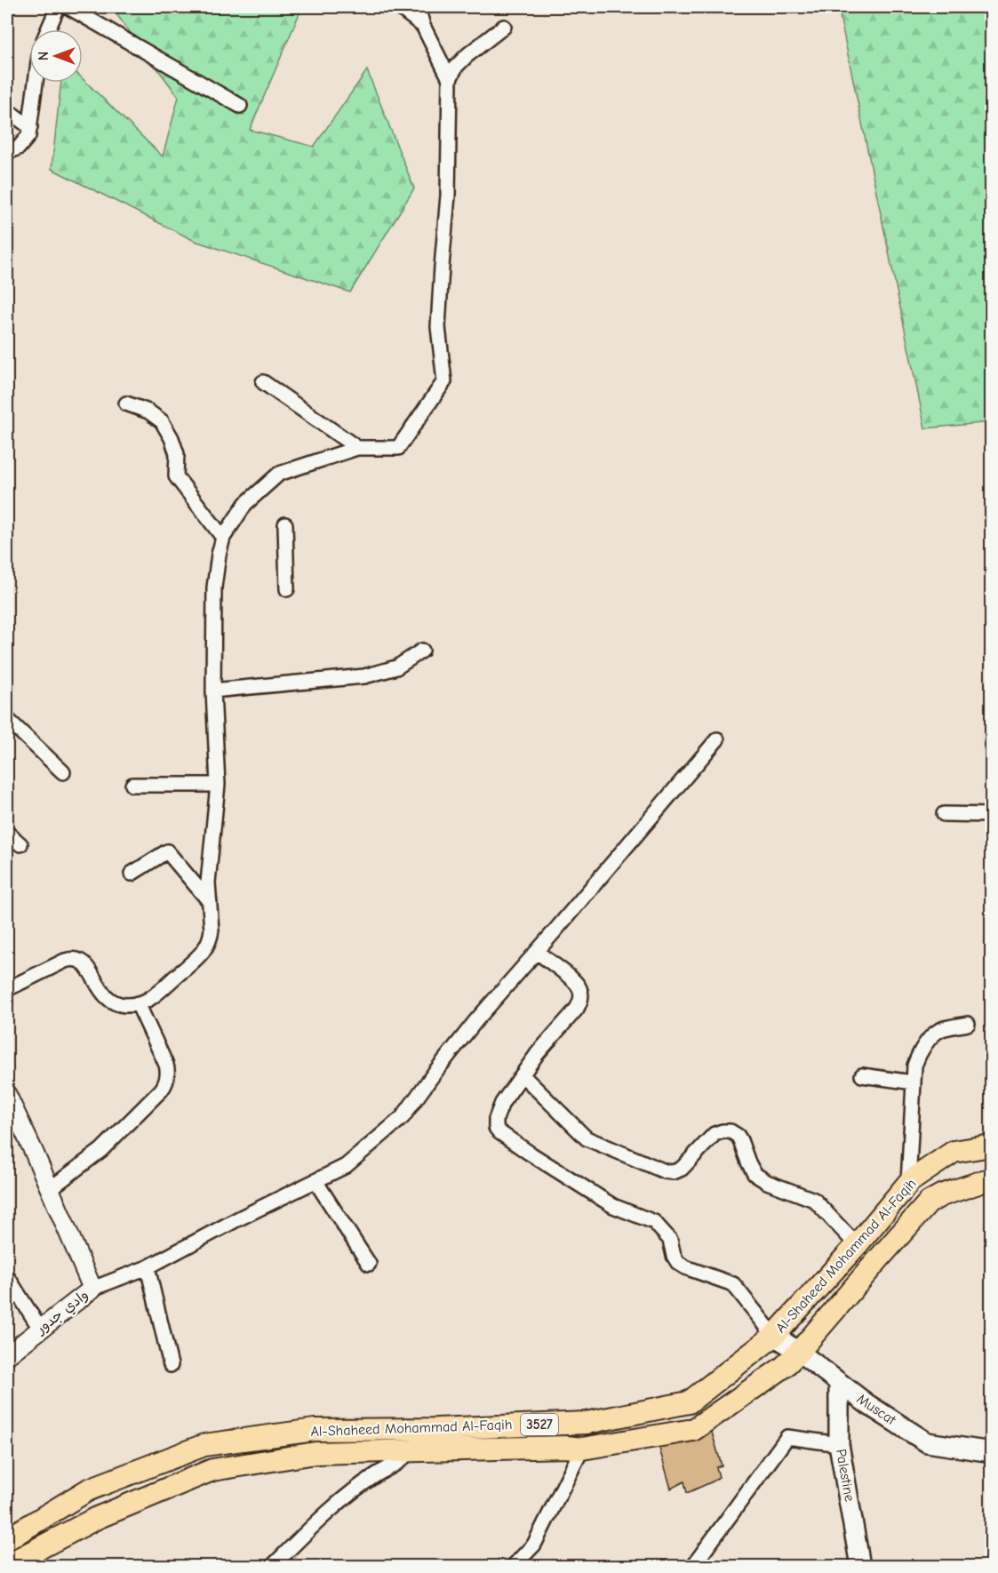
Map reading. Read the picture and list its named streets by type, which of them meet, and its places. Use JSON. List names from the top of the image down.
{
  "streets": {
    "main road": [
      "Al-Shaheed Mohammad Al-Faqih",
      "Muscat",
      "3527",
      "Palestine"
    ],
    "street": ["وادي جدور"]
  },
  "crossings": [
    ["Al-Shaheed Mohammad Al-Faqih", "Muscat"],
    ["Muscat", "Palestine"]
  ],
  "north": "left"
}
